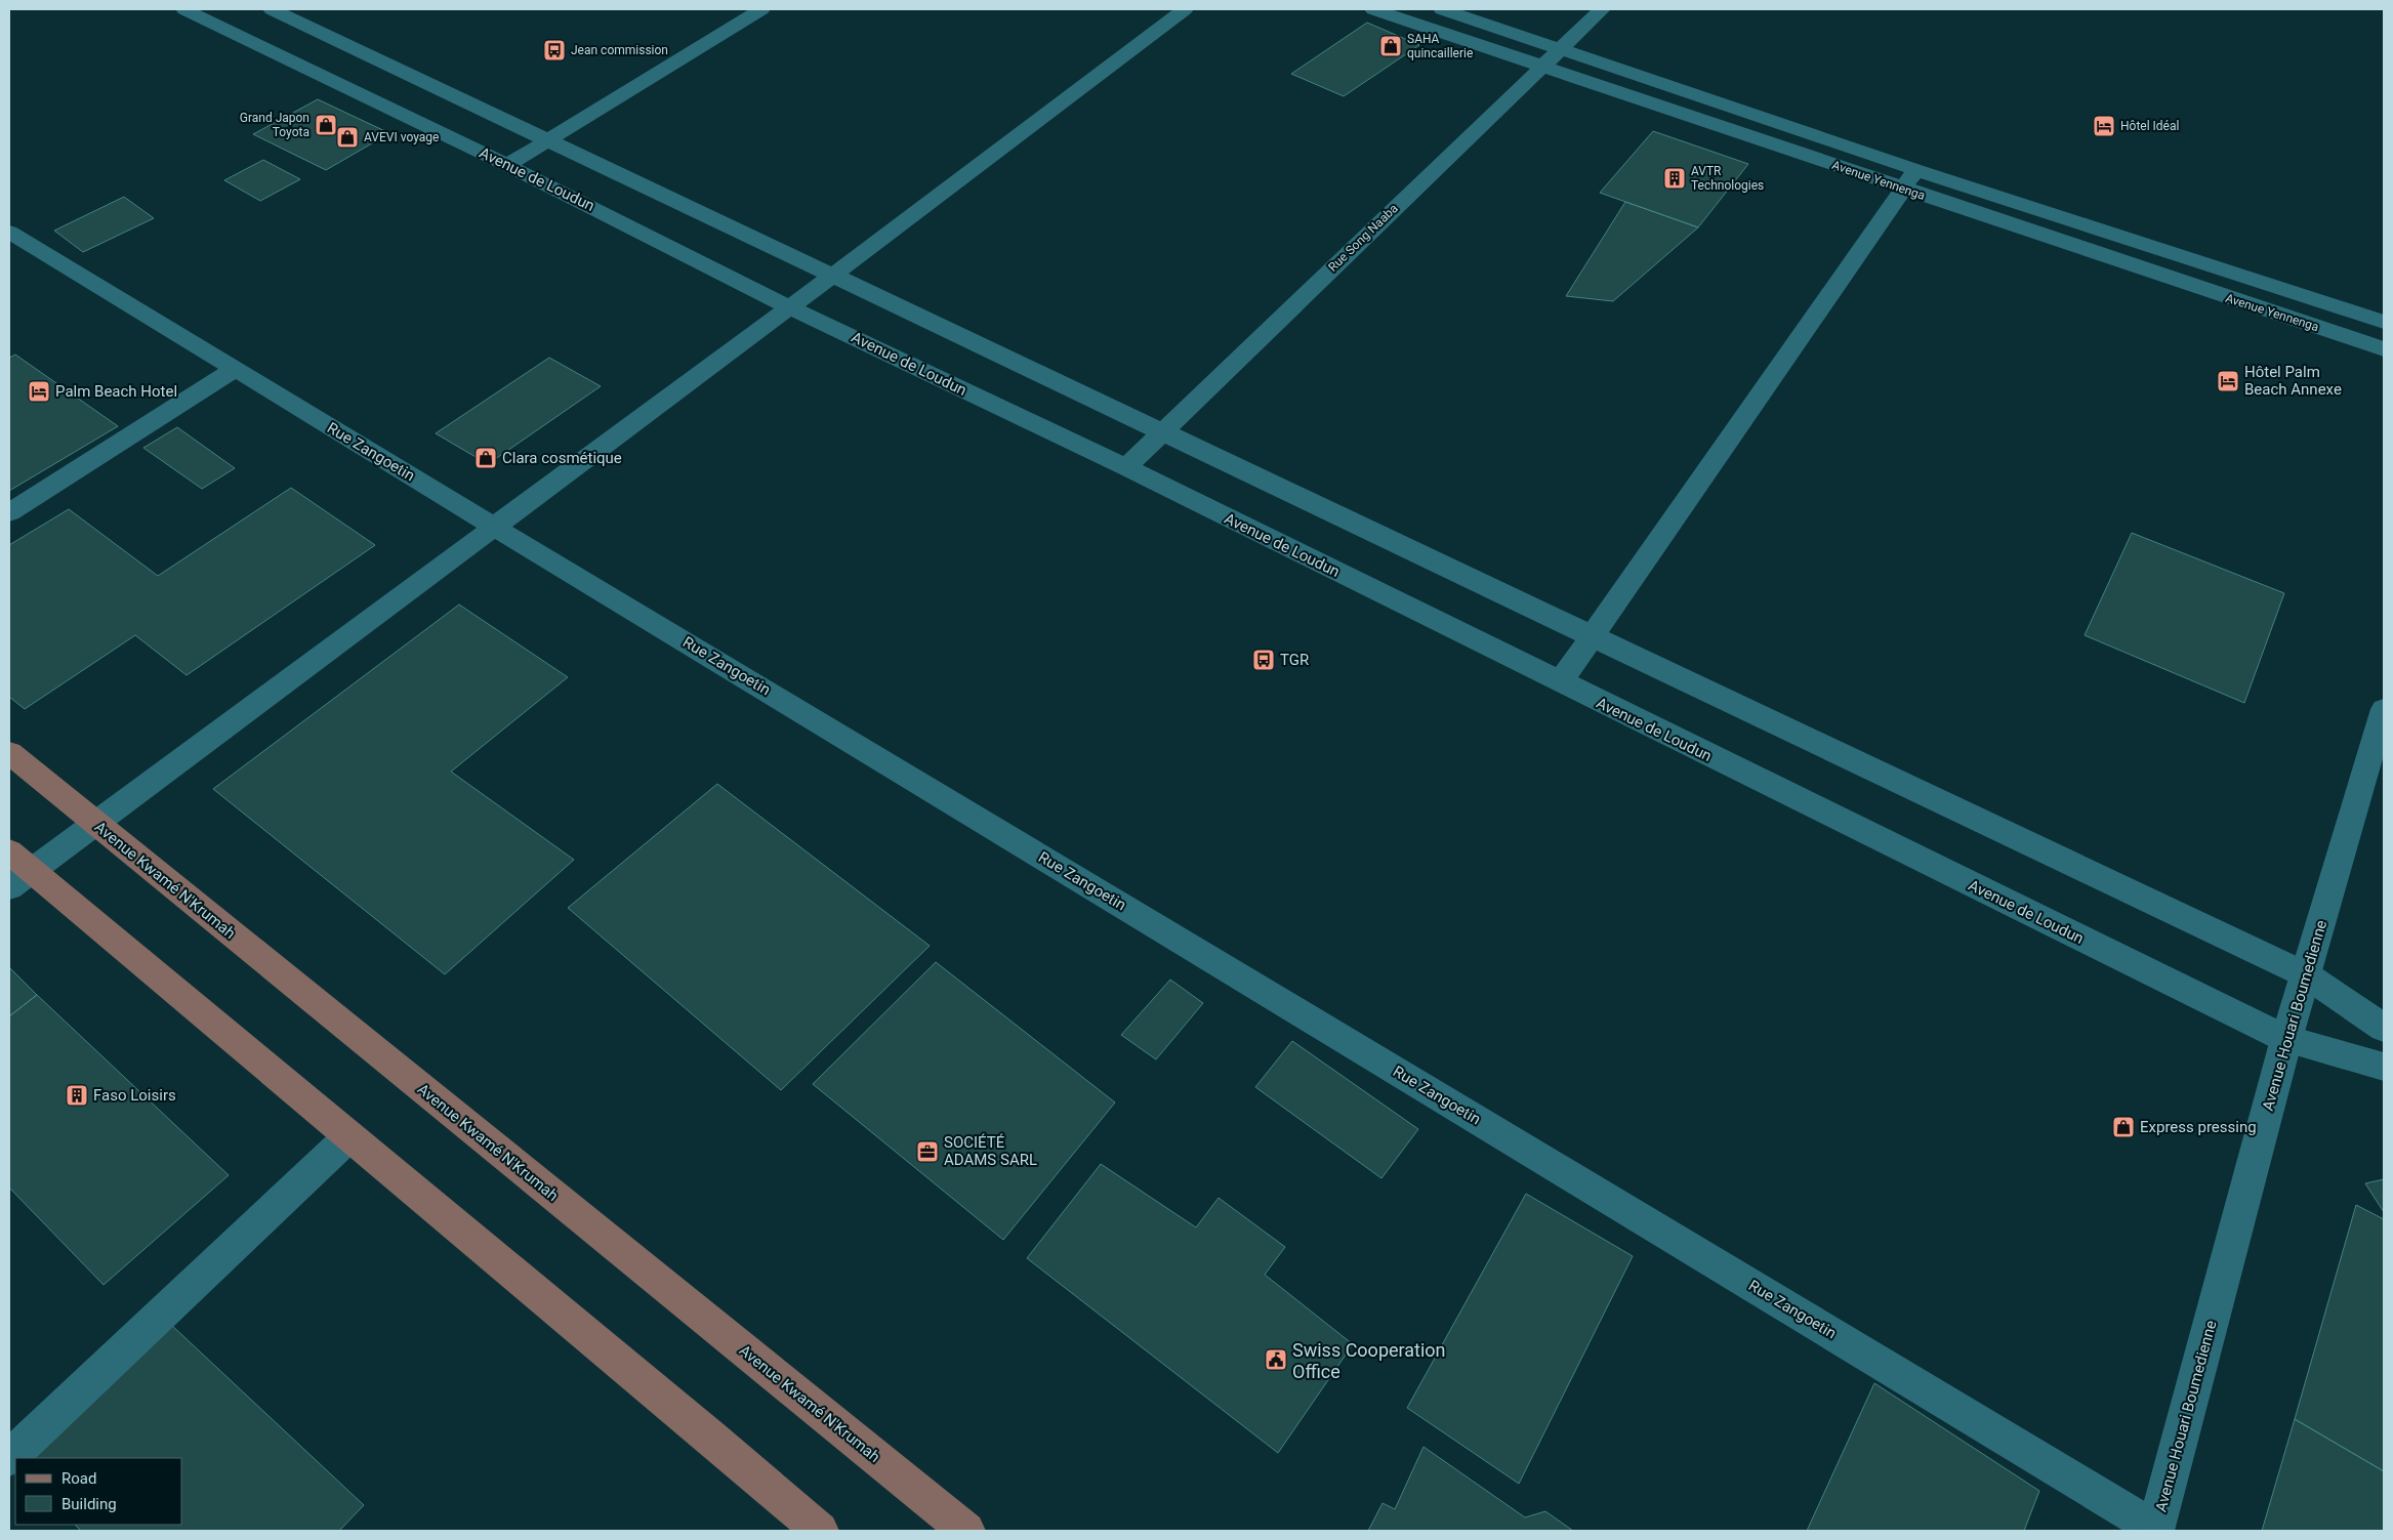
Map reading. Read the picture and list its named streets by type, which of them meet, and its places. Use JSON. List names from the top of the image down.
{
  "streets": {
    "main road": ["Avenue Kwamé N'Krumah"],
    "street": [
      "Avenue de Loudun",
      "Avenue Yennenga",
      "Rue Song Naaba",
      "Rue Zangoetin",
      "Avenue Houari Boumedienne"
    ]
  },
  "crossings": [
    ["Avenue de Loudun", "Rue Song Naaba"],
    ["Avenue de Loudun", "Avenue Houari Boumedienne"],
    ["Avenue Yennenga", "Rue Song Naaba"],
    ["Rue Zangoetin", "Avenue Houari Boumedienne"]
  ],
  "places": {
    "shop": [
      "SAHA quincaillerie",
      "Grand Japon Toyota",
      "AVEVI voyage",
      "Clara cosmétique",
      "Express pressing"
    ],
    "bus stop": ["Jean commission", "TGR"],
    "hotel": ["Hôtel Idéal", "Hôtel Palm Beach Annexe", "Palm Beach Hotel"],
    "building": ["AVTR Technologies", "Faso Loisirs"],
    "office": ["SOCIÉTÉ ADAMS SARL"],
    "public building": ["Swiss Cooperation Office"]
  },
  "legend": ["Road", "Building"]
}
